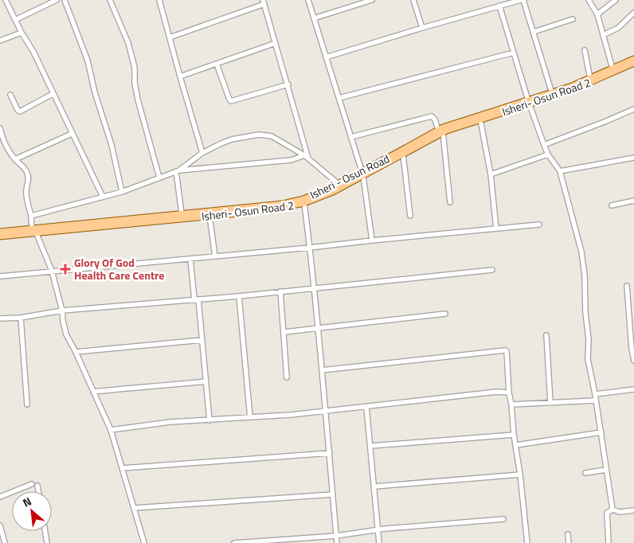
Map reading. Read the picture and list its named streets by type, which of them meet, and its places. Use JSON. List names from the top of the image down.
{
  "streets": {
    "main road": ["Isheri- Osun Road 2", "Isheri - Osun Road"]
  },
  "crossings": [
    ["Isheri- Osun Road 2", "Isheri - Osun Road"]
  ],
  "places": {
    "health": ["Glory Of God Health Care Centre"]
  },
  "north": "top left"
}
